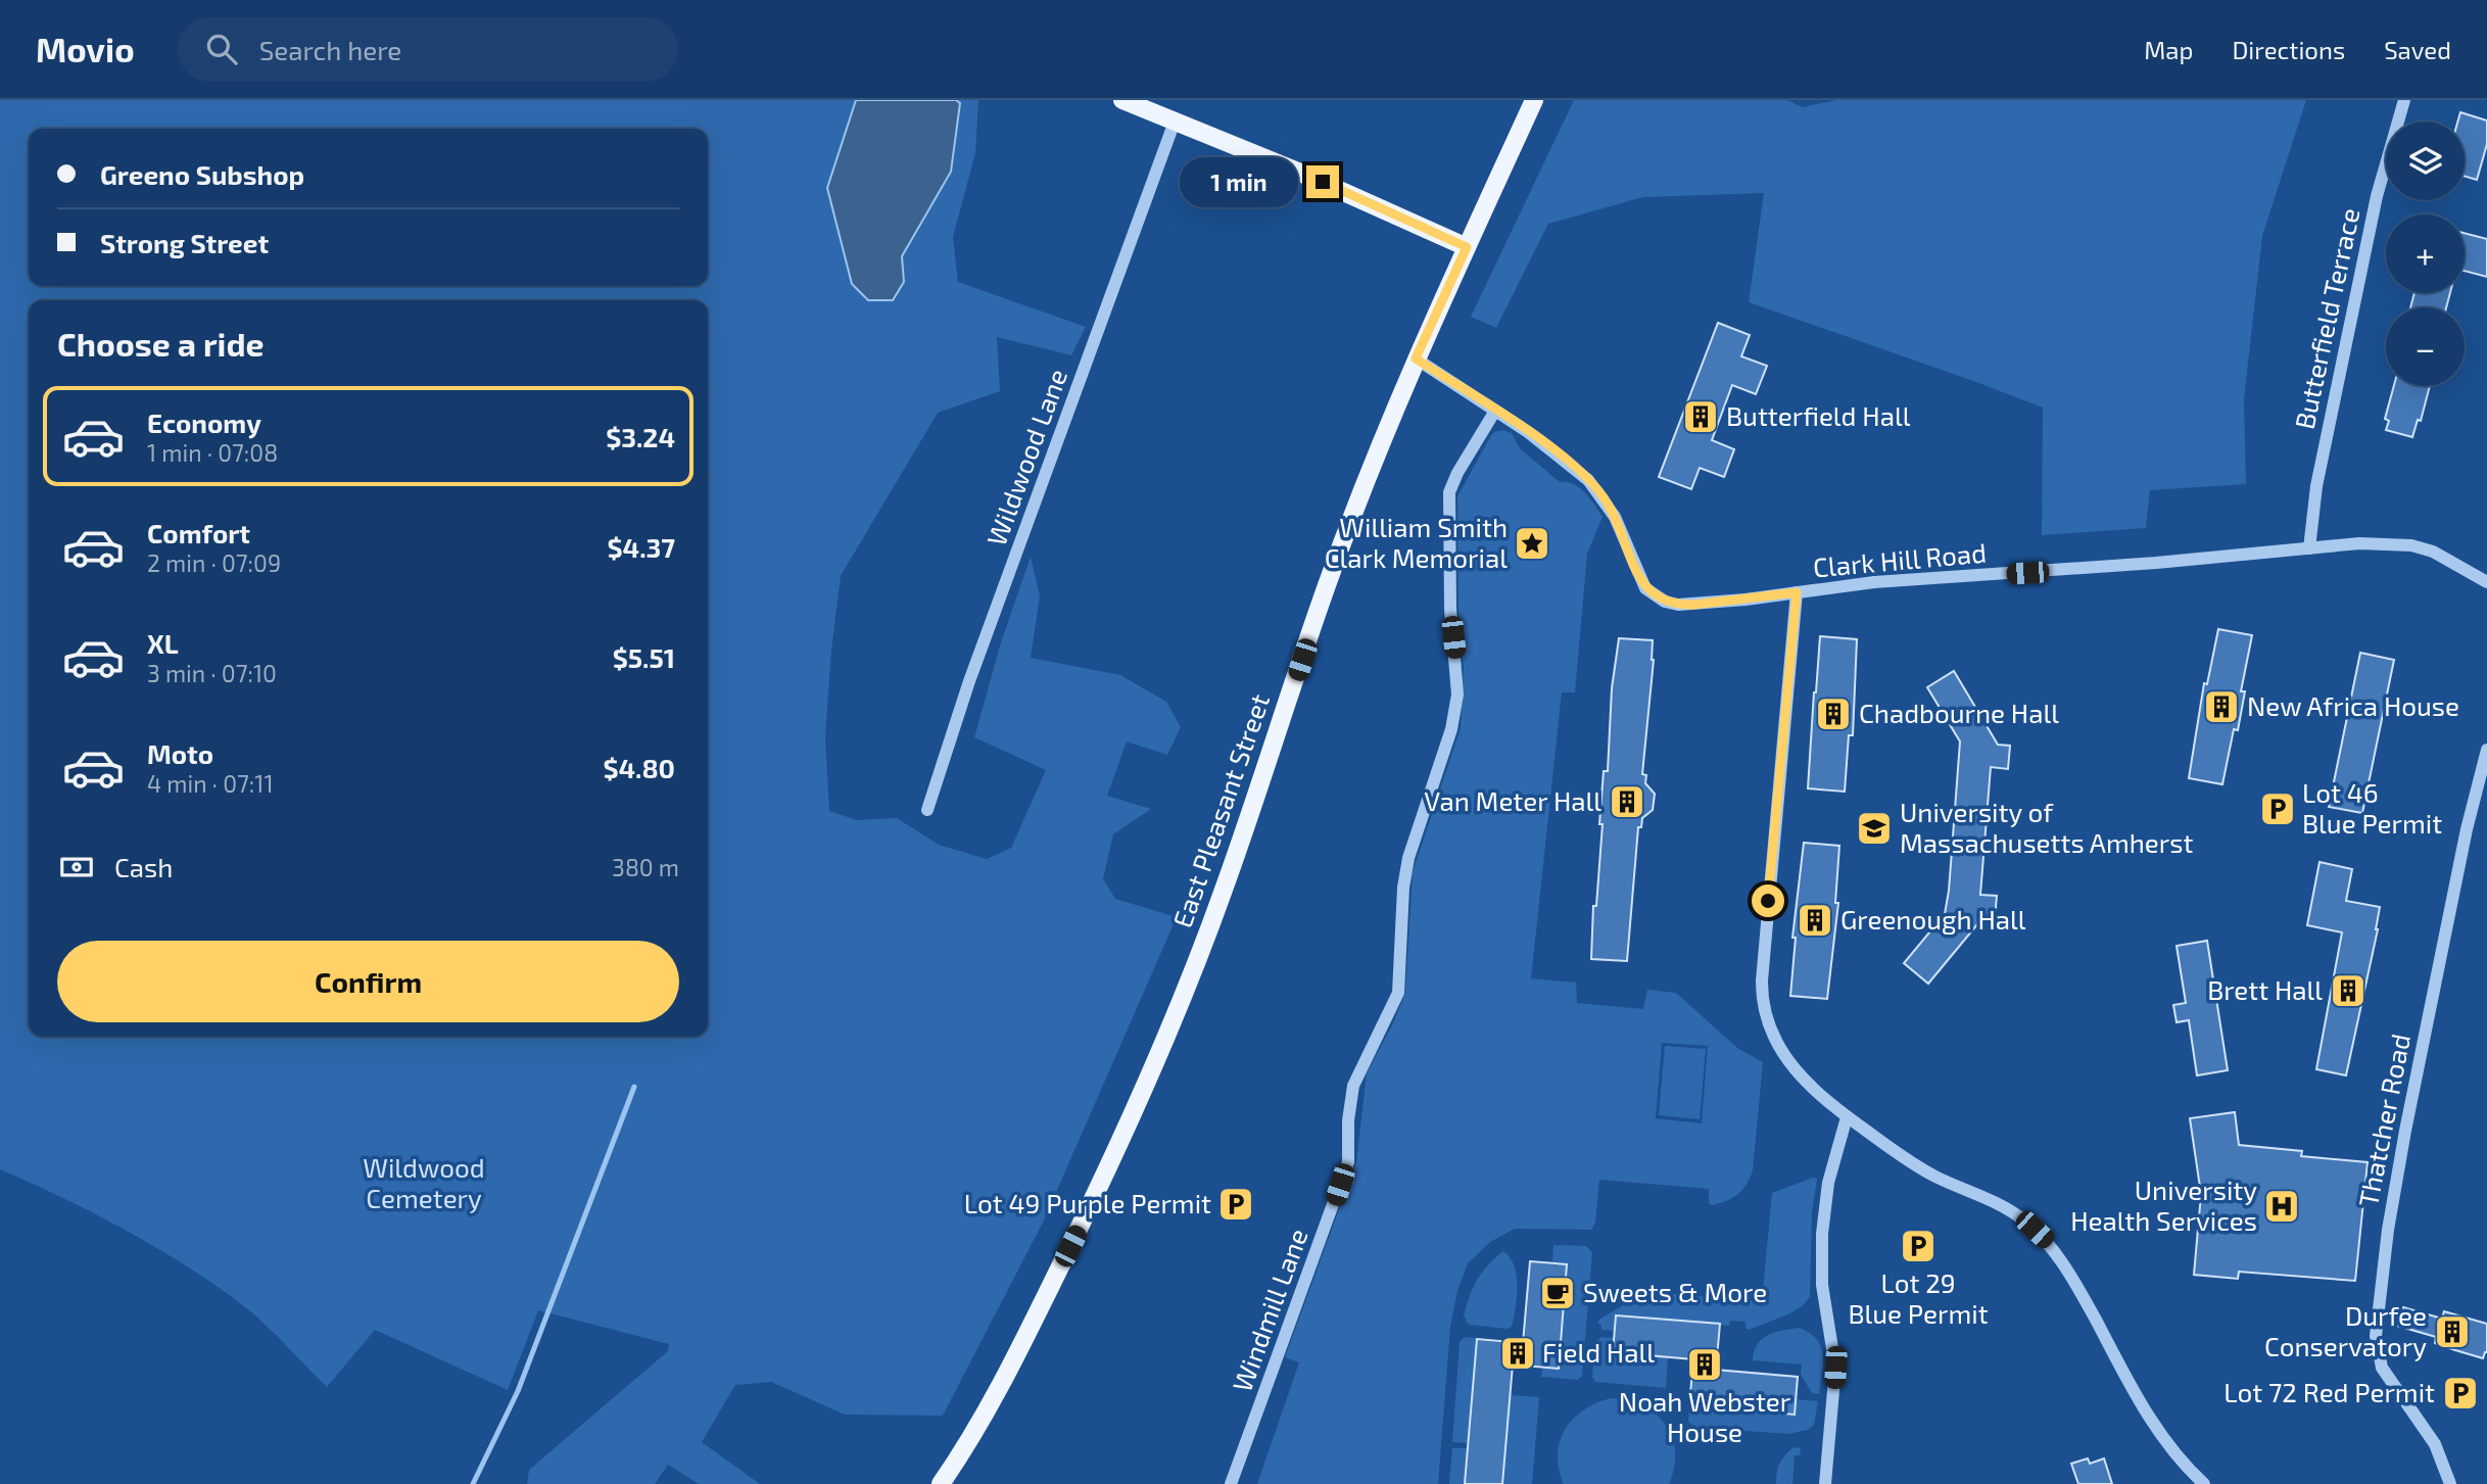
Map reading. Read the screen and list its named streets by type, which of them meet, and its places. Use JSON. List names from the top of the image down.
{
  "streets": {
    "main road": ["East Pleasant Street"],
    "street": [
      "Butterfield Terrace",
      "Wildwood Lane",
      "Clark Hill Road",
      "Thatcher Road",
      "Windmill Lane"
    ]
  },
  "crossings": [
    ["Butterfield Terrace", "Clark Hill Road"],
    ["Clark Hill Road", "East Pleasant Street"],
    ["Clark Hill Road", "Windmill Lane"]
  ],
  "parks": ["Wildwood Cemetery"],
  "places": {
    "building": [
      "Butterfield Hall",
      "New Africa House",
      "Chadbourne Hall",
      "Van Meter Hall",
      "Greenough Hall",
      "Brett Hall",
      "Durfee Conservatory",
      "Field Hall",
      "Noah Webster House"
    ],
    "place": ["William Smith Clark Memorial"],
    "parking": [
      "Lot 46 Blue Permit",
      "Lot 49 Purple Permit",
      "Lot 29 Blue Permit",
      "Lot 72 Red Permit"
    ],
    "school or university": ["University of Massachusetts Amherst"],
    "hospital": ["University Health Services"],
    "cafe": ["Sweets & More"]
  },
  "page": {
    "header": "Movio",
    "search": "Search here",
    "nav": ["Map", "Directions", "Saved"],
    "map_buttons": ["+", "−"],
    "banner": ["Greeno Subshop", "Strong Street"],
    "bubble": "1 min",
    "heading": "Choose a ride",
    "list": [
      {
        "name": "Economy",
        "note": "1 min · 07:08",
        "value": "$3.24"
      },
      {
        "name": "Comfort",
        "note": "2 min · 07:09",
        "value": "$4.37"
      },
      {
        "name": "XL",
        "note": "3 min · 07:10",
        "value": "$5.51"
      },
      {
        "name": "Moto",
        "note": "4 min · 07:11",
        "value": "$4.80"
      }
    ],
    "pay": ["Cash", "380 m"],
    "buttons": "Confirm"
  }
}
